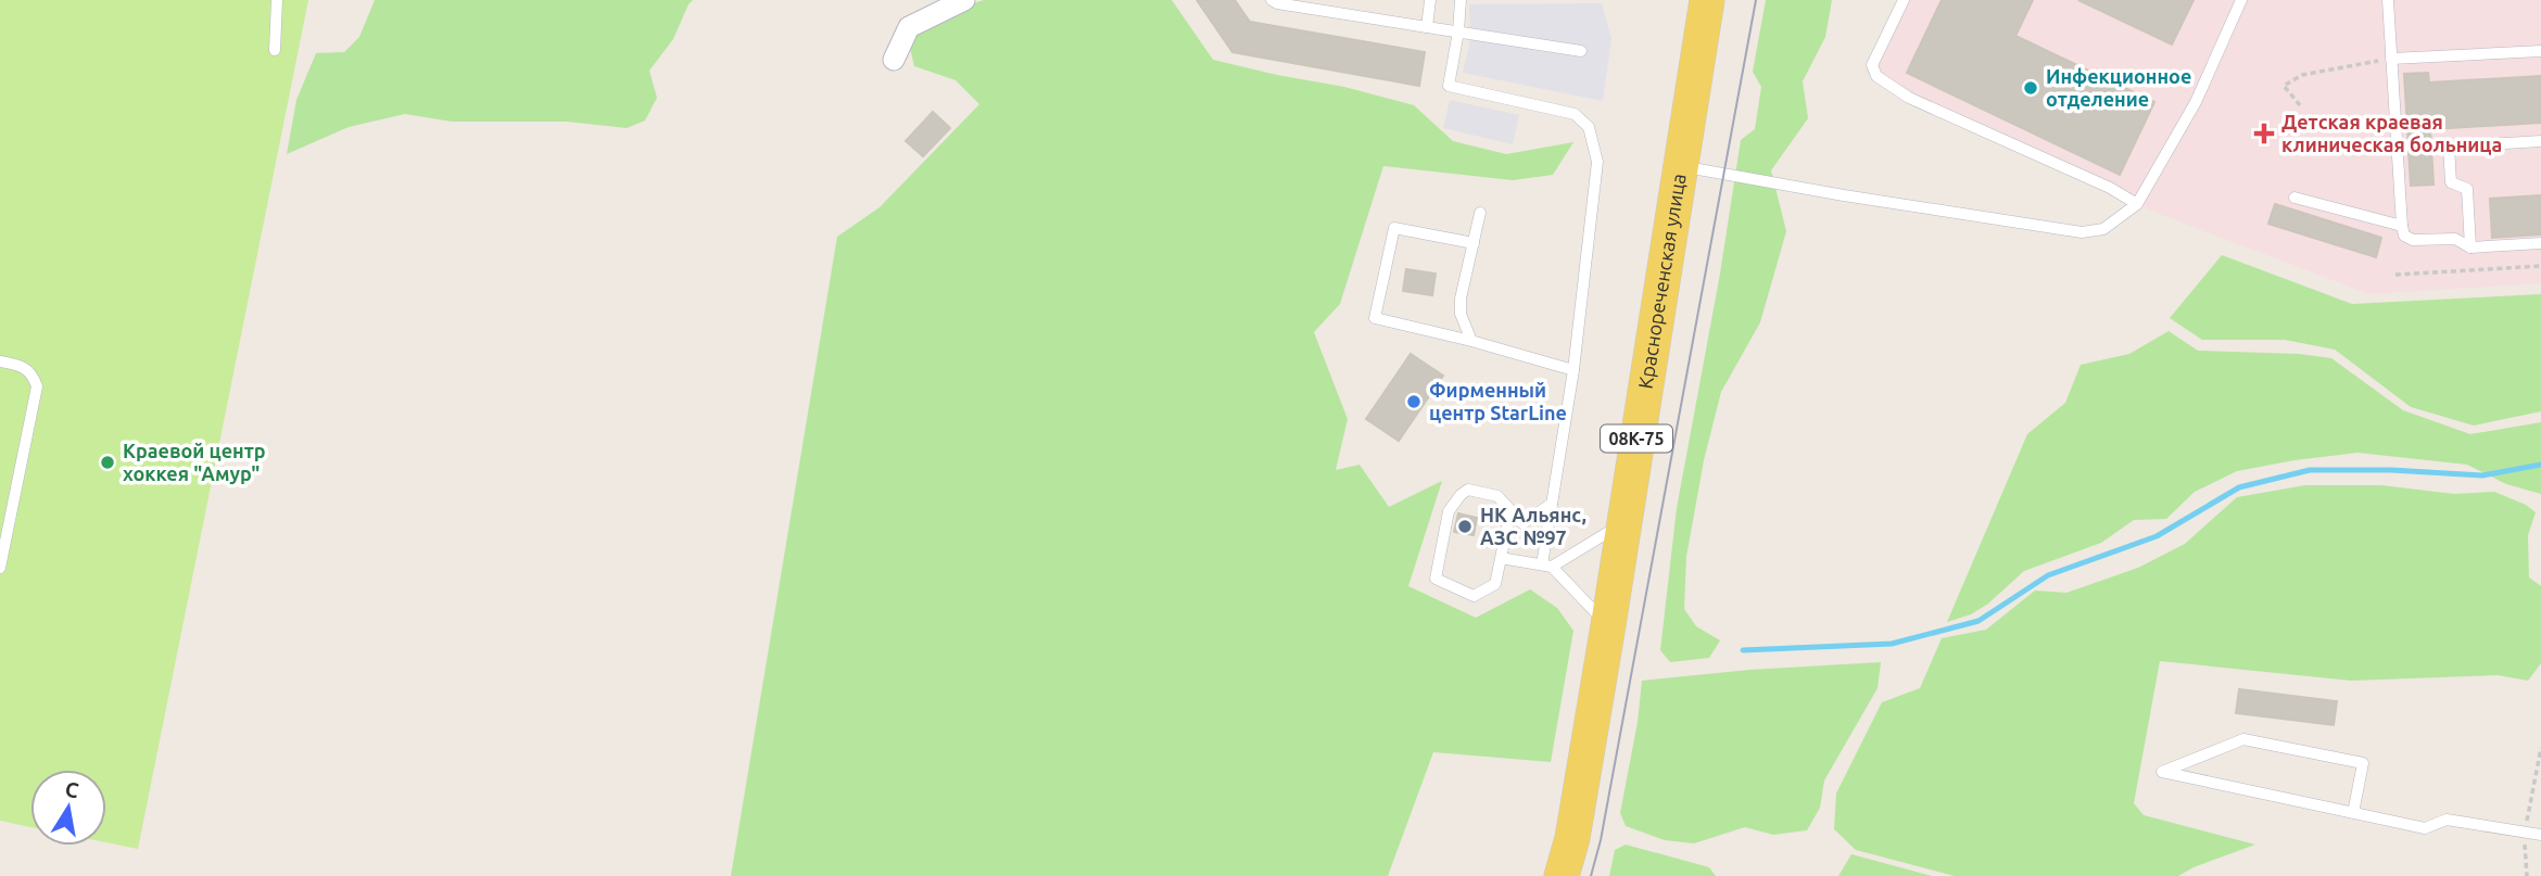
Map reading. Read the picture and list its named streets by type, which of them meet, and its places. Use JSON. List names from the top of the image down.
{
  "streets": {
    "main road": ["Краснореченская улица", "08К-75"]
  },
  "places": {
    "other": [
      "Инфекционное отделение",
      "Фирменный центр StarLine",
      "Краевой центр хоккея \"Амур\"",
      "НК Альянс, АЗС №97"
    ],
    "health": ["Детская краевая клиническая больница"]
  },
  "north": "top"
}
